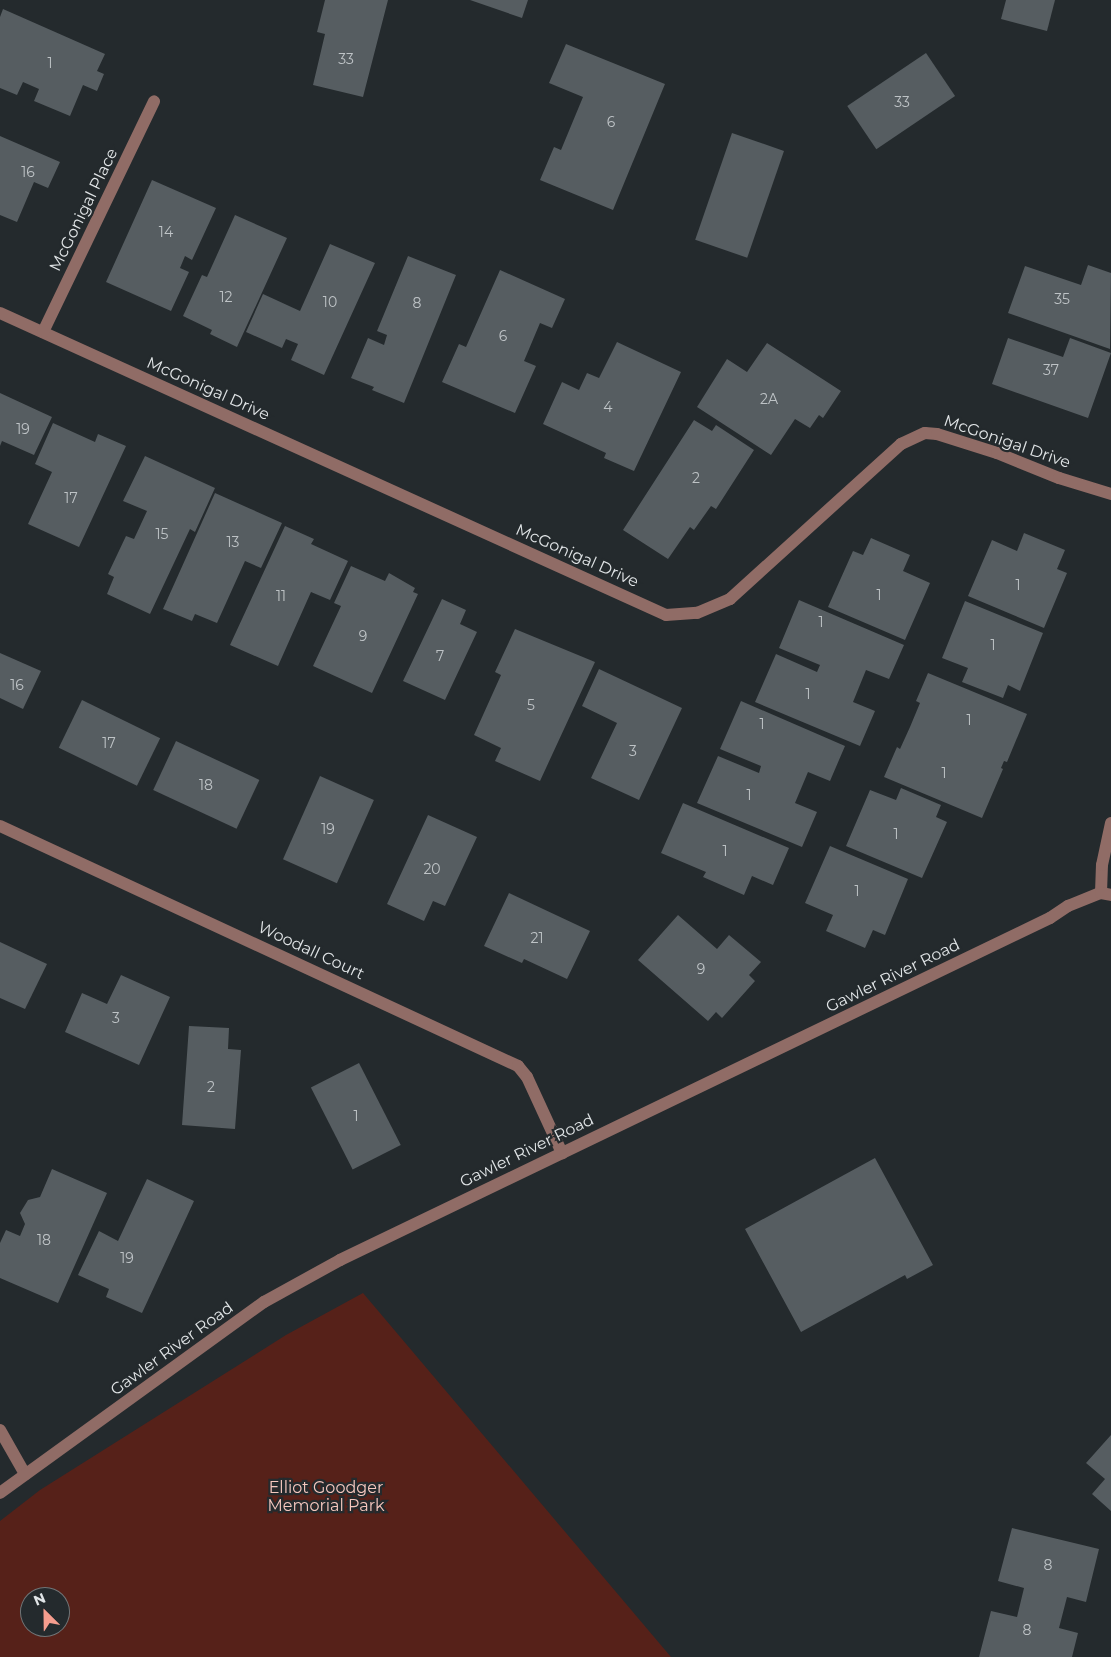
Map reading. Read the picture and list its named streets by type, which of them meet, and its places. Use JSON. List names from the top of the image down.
{
  "streets": {
    "street": [
      "McGonigal Place",
      "McGonigal Drive",
      "Woodall Court",
      "Gawler River Road"
    ]
  },
  "crossings": [
    ["McGonigal Place", "McGonigal Drive"],
    ["Woodall Court", "Gawler River Road"]
  ],
  "parks": ["Elliot Goodger Memorial Park"],
  "house_numbers": [
    "33",
    "1",
    "33",
    "6",
    "16",
    "14",
    "12",
    "35",
    "10",
    "8",
    "6",
    "37",
    "2A",
    "4",
    "19",
    "2",
    "17",
    "15",
    "13",
    "1",
    "1",
    "11",
    "1",
    "9",
    "1",
    "7",
    "16",
    "1",
    "5",
    "1",
    "1",
    "17",
    "3",
    "1",
    "18",
    "1",
    "19",
    "1",
    "1",
    "20",
    "1",
    "21",
    "9",
    "3",
    "2",
    "1",
    "18",
    "19",
    "8",
    "8"
  ],
  "north": "top left"
}
